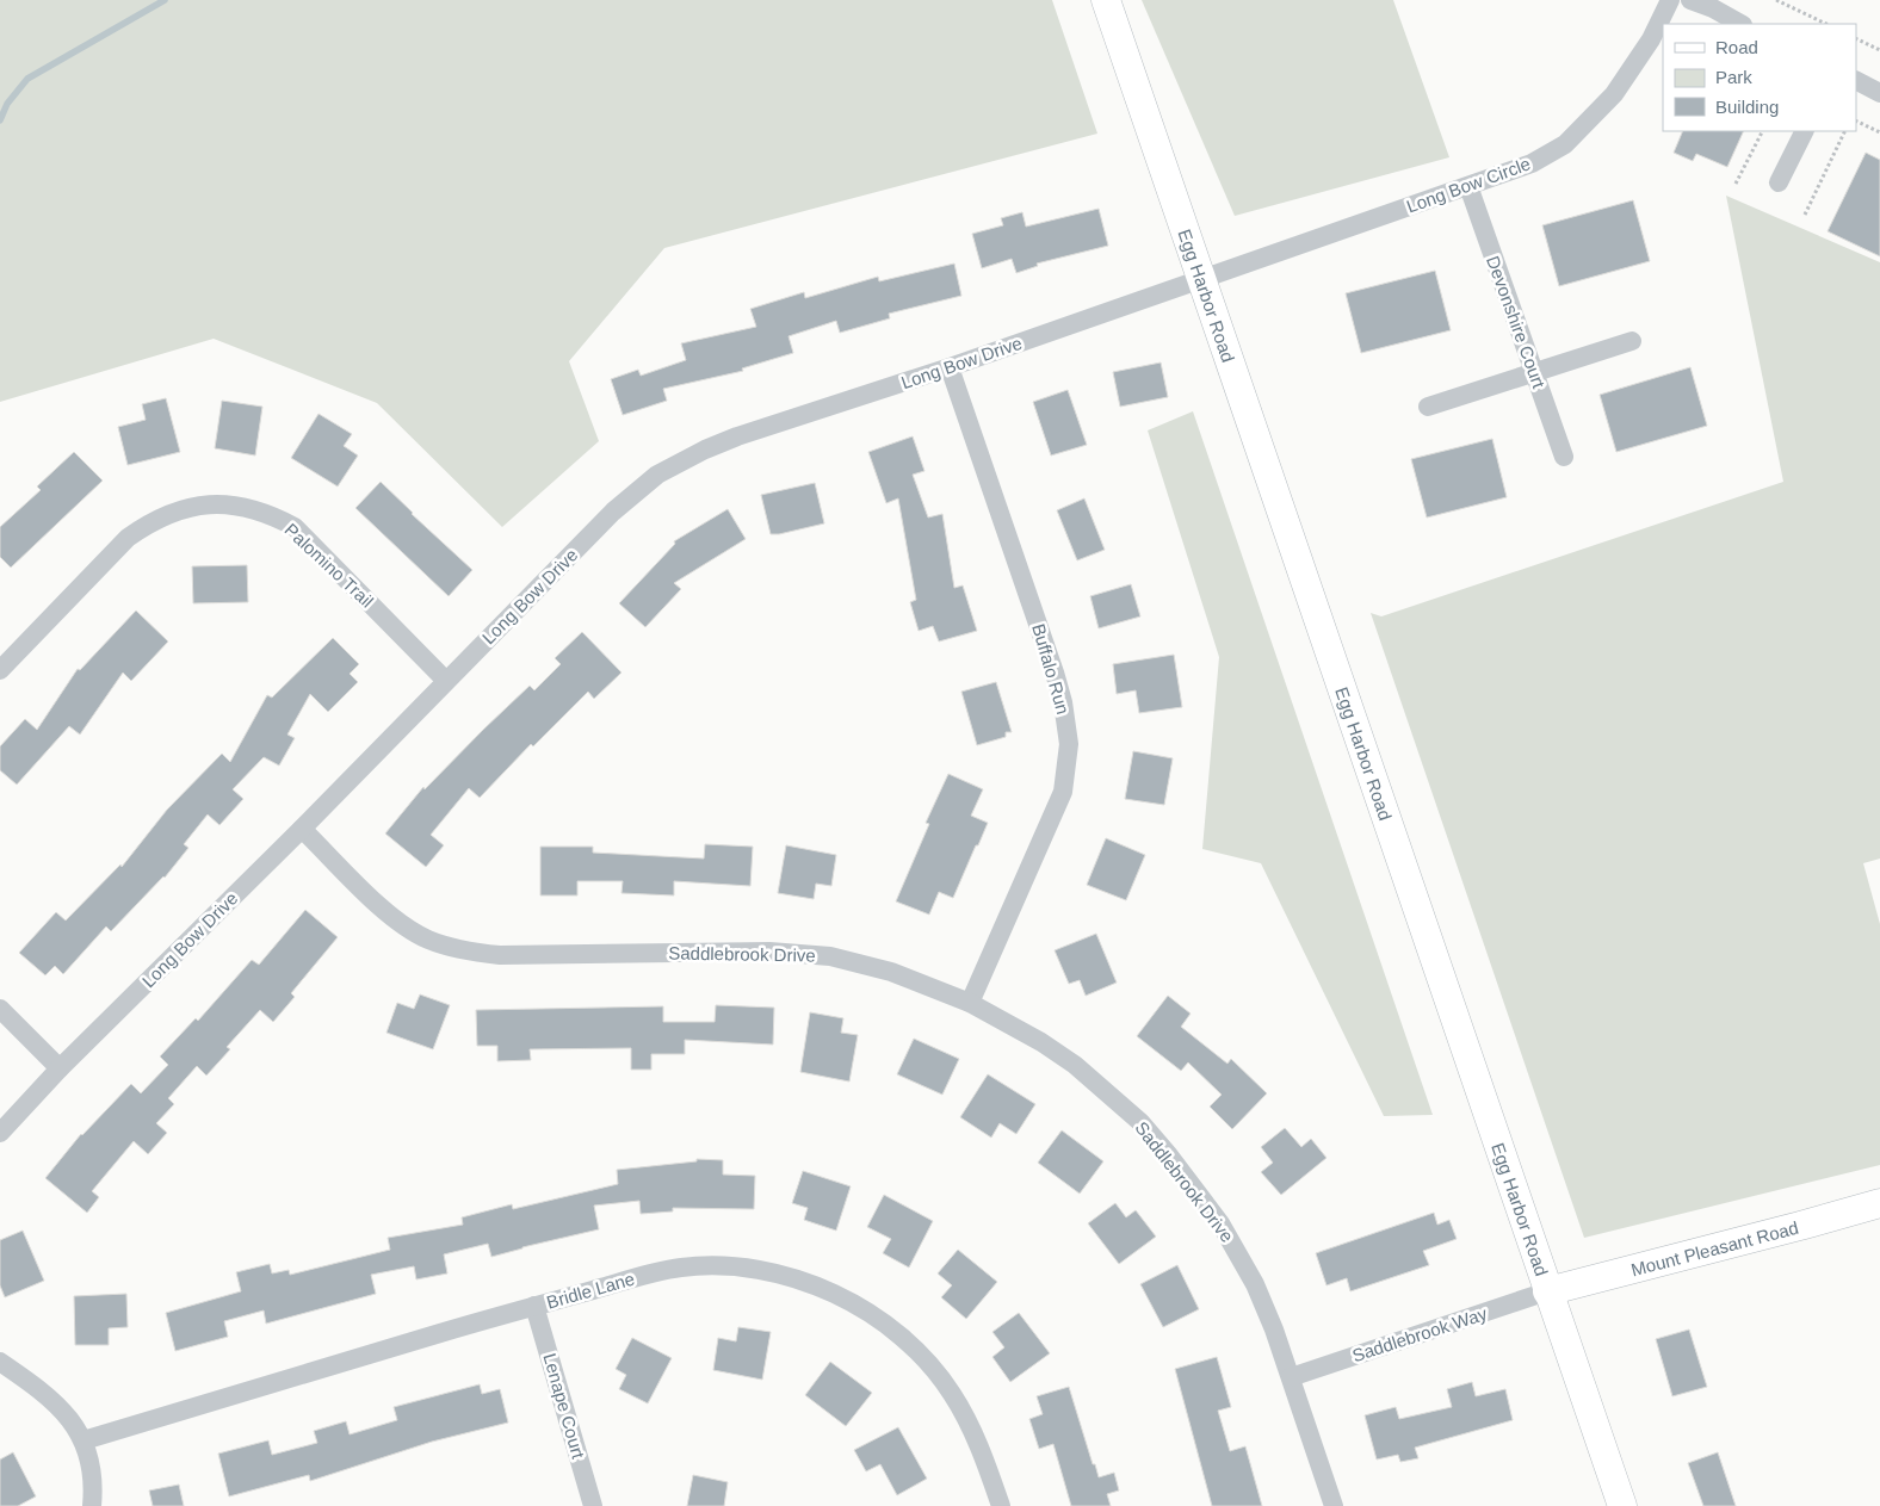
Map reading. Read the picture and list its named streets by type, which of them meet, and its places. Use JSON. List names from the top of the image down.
{
  "streets": {
    "main road": ["Egg Harbor Road", "Mount Pleasant Road"],
    "street": [
      "Long Bow Circle",
      "Devonshire Court",
      "Long Bow Drive",
      "Palomino Trail",
      "Buffalo Run",
      "Saddlebrook Drive",
      "Bridle Lane",
      "Saddlebrook Way",
      "Lenape Court"
    ]
  },
  "crossings": [
    ["Long Bow Circle", "Egg Harbor Road"],
    ["Long Bow Circle", "Devonshire Court"],
    ["Long Bow Circle", "Long Bow Drive"],
    ["Egg Harbor Road", "Long Bow Drive"],
    ["Egg Harbor Road", "Mount Pleasant Road"],
    ["Egg Harbor Road", "Saddlebrook Way"],
    ["Long Bow Drive", "Palomino Trail"],
    ["Long Bow Drive", "Buffalo Run"],
    ["Long Bow Drive", "Saddlebrook Drive"],
    ["Buffalo Run", "Saddlebrook Drive"],
    ["Saddlebrook Drive", "Saddlebrook Way"],
    ["Mount Pleasant Road", "Saddlebrook Way"],
    ["Bridle Lane", "Lenape Court"]
  ],
  "legend": ["Road", "Park", "Building"]
}
